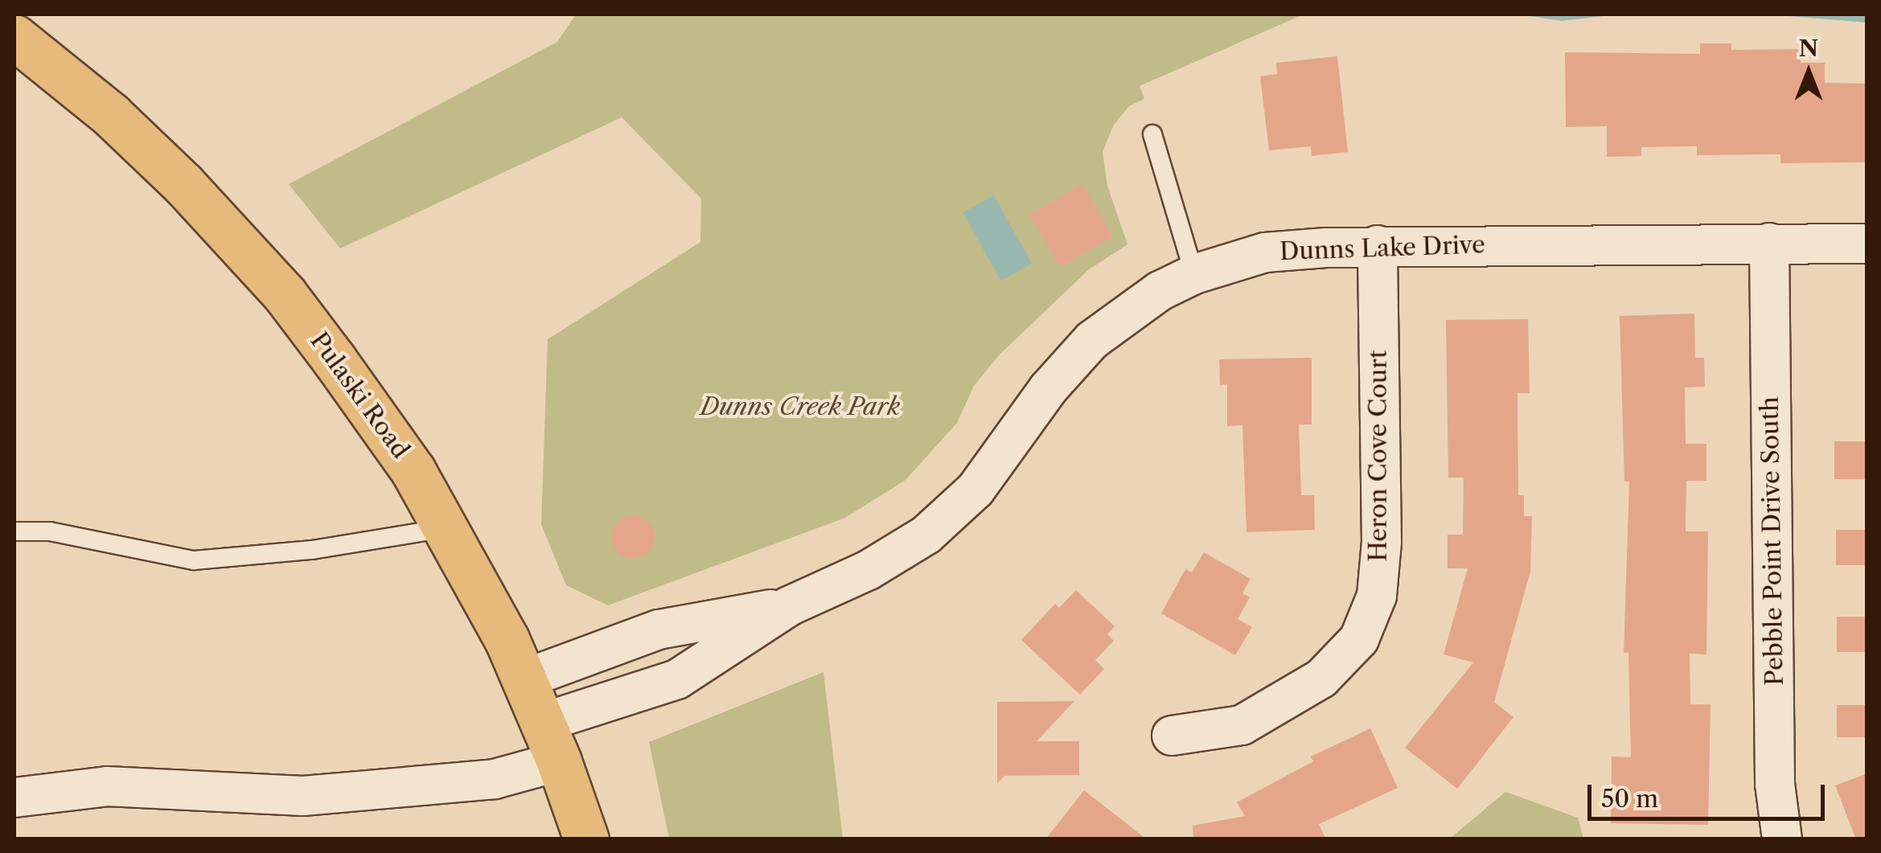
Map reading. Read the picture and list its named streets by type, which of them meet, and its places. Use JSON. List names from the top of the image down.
{
  "streets": {
    "main road": ["Pulaski Road"],
    "street": ["Dunns Lake Drive", "Heron Cove Court", "Pebble Point Drive South"]
  },
  "crossings": [
    ["Dunns Lake Drive", "Heron Cove Court"],
    ["Dunns Lake Drive", "Pebble Point Drive South"]
  ],
  "parks": ["Dunns Creek Park"],
  "scale_bar": "50 m",
  "north": "top"
}
